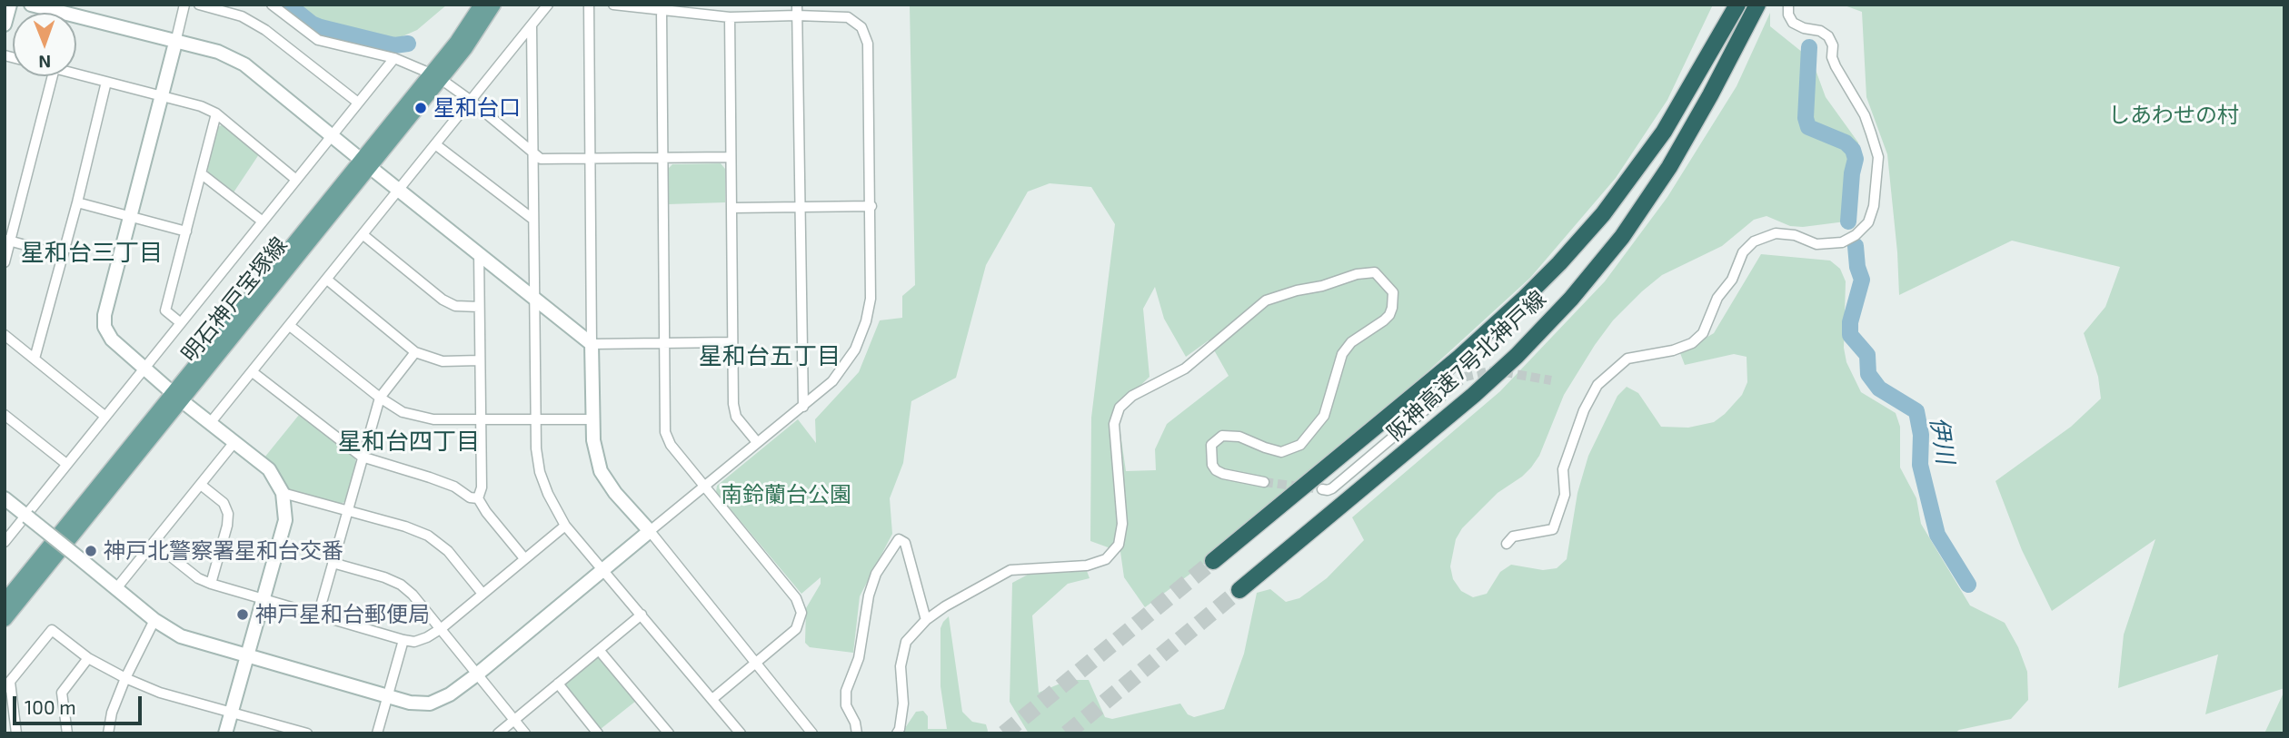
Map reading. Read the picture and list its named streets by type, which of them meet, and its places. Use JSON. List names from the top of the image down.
{
  "streets": {
    "highway": ["阪神高速7号北神戸線"],
    "main road": ["明石神戸宝塚線"]
  },
  "districts": ["星和台三丁目", "星和台五丁目", "星和台四丁目"],
  "water": ["伊川"],
  "parks": ["しあわせの村", "南鈴蘭台公園"],
  "places": ["星和台口", "神戸北警察署星和台交番", "神戸星和台郵便局"],
  "scale_bar": "100 m",
  "north": "bottom"
}
